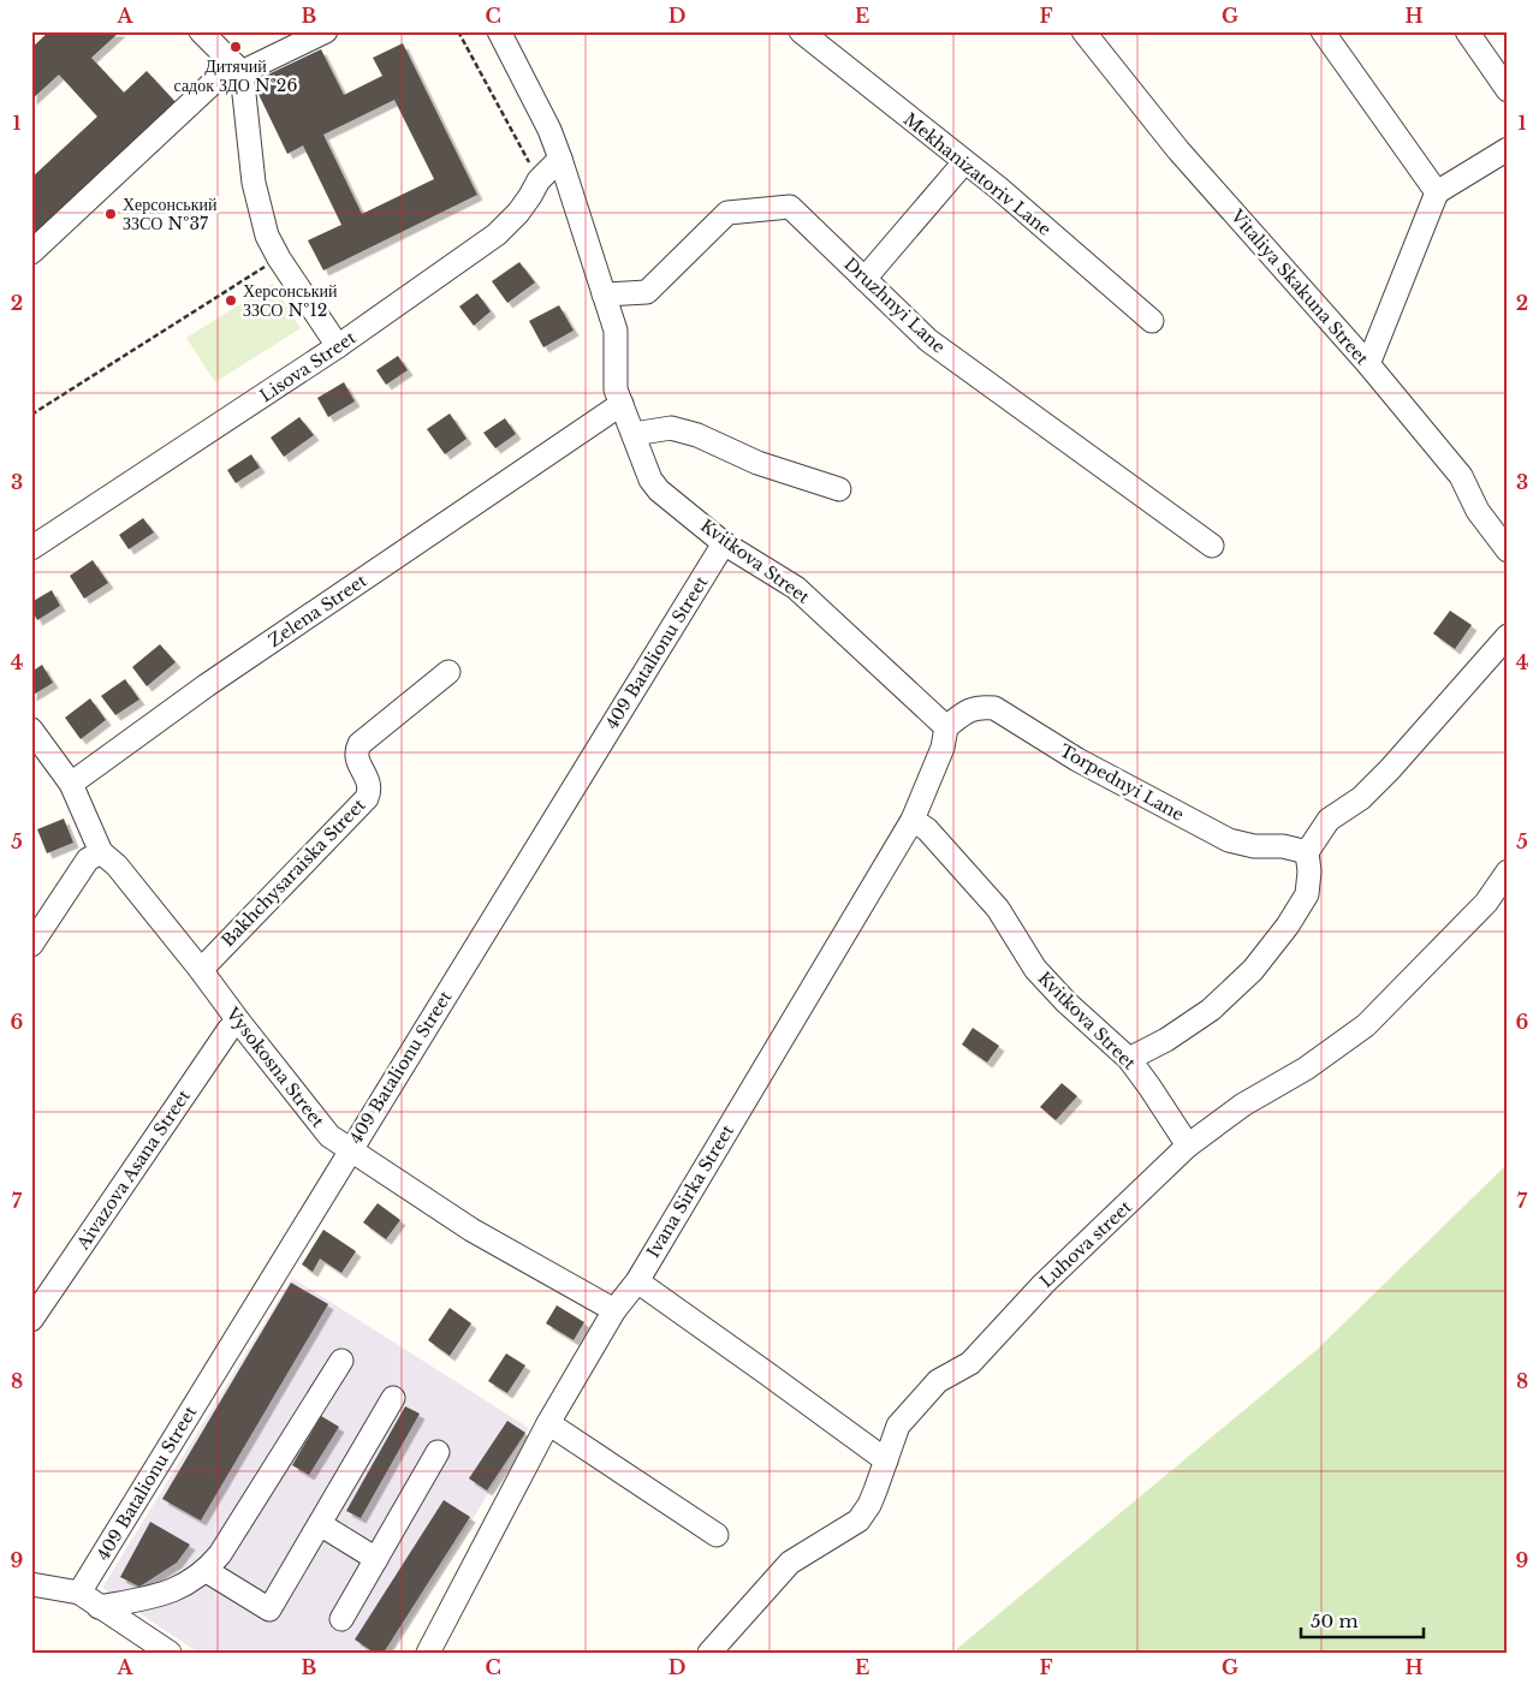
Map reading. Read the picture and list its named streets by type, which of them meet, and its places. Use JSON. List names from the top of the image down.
{
  "streets": {
    "street": [
      "Mekhanizatoriv Lane",
      "Vitaliya Skakuna Street",
      "Druzhnyi Lane",
      "Lisova Street",
      "Kvitkova Street",
      "Zelena Street",
      "409 Batalionu Street",
      "Torpednyi Lane",
      "Bakhchysaraiska Street",
      "Vysokosna Street",
      "Aivazova Asana Street",
      "Ivana Sirka Street",
      "Luhova street"
    ]
  },
  "crossings": [
    ["Druzhnyi Lane", "Kvitkova Street"],
    ["Lisova Street", "Kvitkova Street"],
    ["Kvitkova Street", "Zelena Street"],
    ["Kvitkova Street", "409 Batalionu Street"],
    ["Kvitkova Street", "Torpednyi Lane"],
    ["Kvitkova Street", "Ivana Sirka Street"],
    ["Kvitkova Street", "Luhova street"],
    ["Zelena Street", "Vysokosna Street"],
    ["409 Batalionu Street", "Vysokosna Street"],
    ["Torpednyi Lane", "Ivana Sirka Street"],
    ["Bakhchysaraiska Street", "Vysokosna Street"],
    ["Vysokosna Street", "Aivazova Asana Street"],
    ["Vysokosna Street", "Ivana Sirka Street"]
  ],
  "places": ["Дитячий садок ЗДО №26", "Херсонський ЗЗСО №37", "Херсонський ЗЗСО №12"],
  "scale_bar": "50 m",
  "grid": {
    "columns": [
      "A",
      "B",
      "C",
      "D",
      "E",
      "F",
      "G",
      "H"
    ],
    "rows": [
      "1",
      "2",
      "3",
      "4",
      "5",
      "6",
      "7",
      "8",
      "9"
    ]
  }
}
